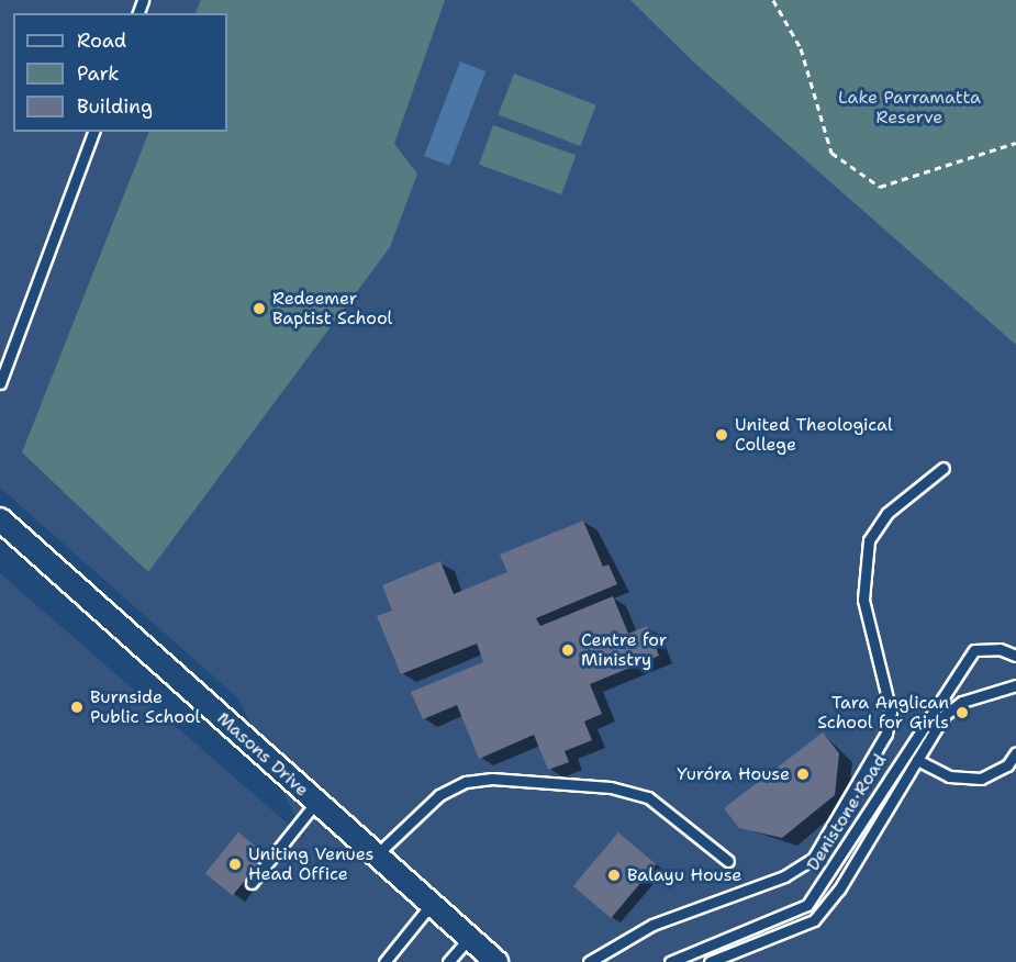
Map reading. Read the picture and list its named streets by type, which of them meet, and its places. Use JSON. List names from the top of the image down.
{
  "streets": {
    "street": ["Masons Drive"],
    "lane": ["Denistone Road"]
  },
  "parks": ["Lake Parramatta Reserve"],
  "places": [
    "Redeemer Baptist School",
    "United Theological College",
    "Centre for Ministry",
    "Burnside Public School",
    "Tara Anglican School for Girls",
    "Yuróra House",
    "Uniting Venues Head Office",
    "Balayu House"
  ],
  "legend": ["Road", "Park", "Building"]
}
